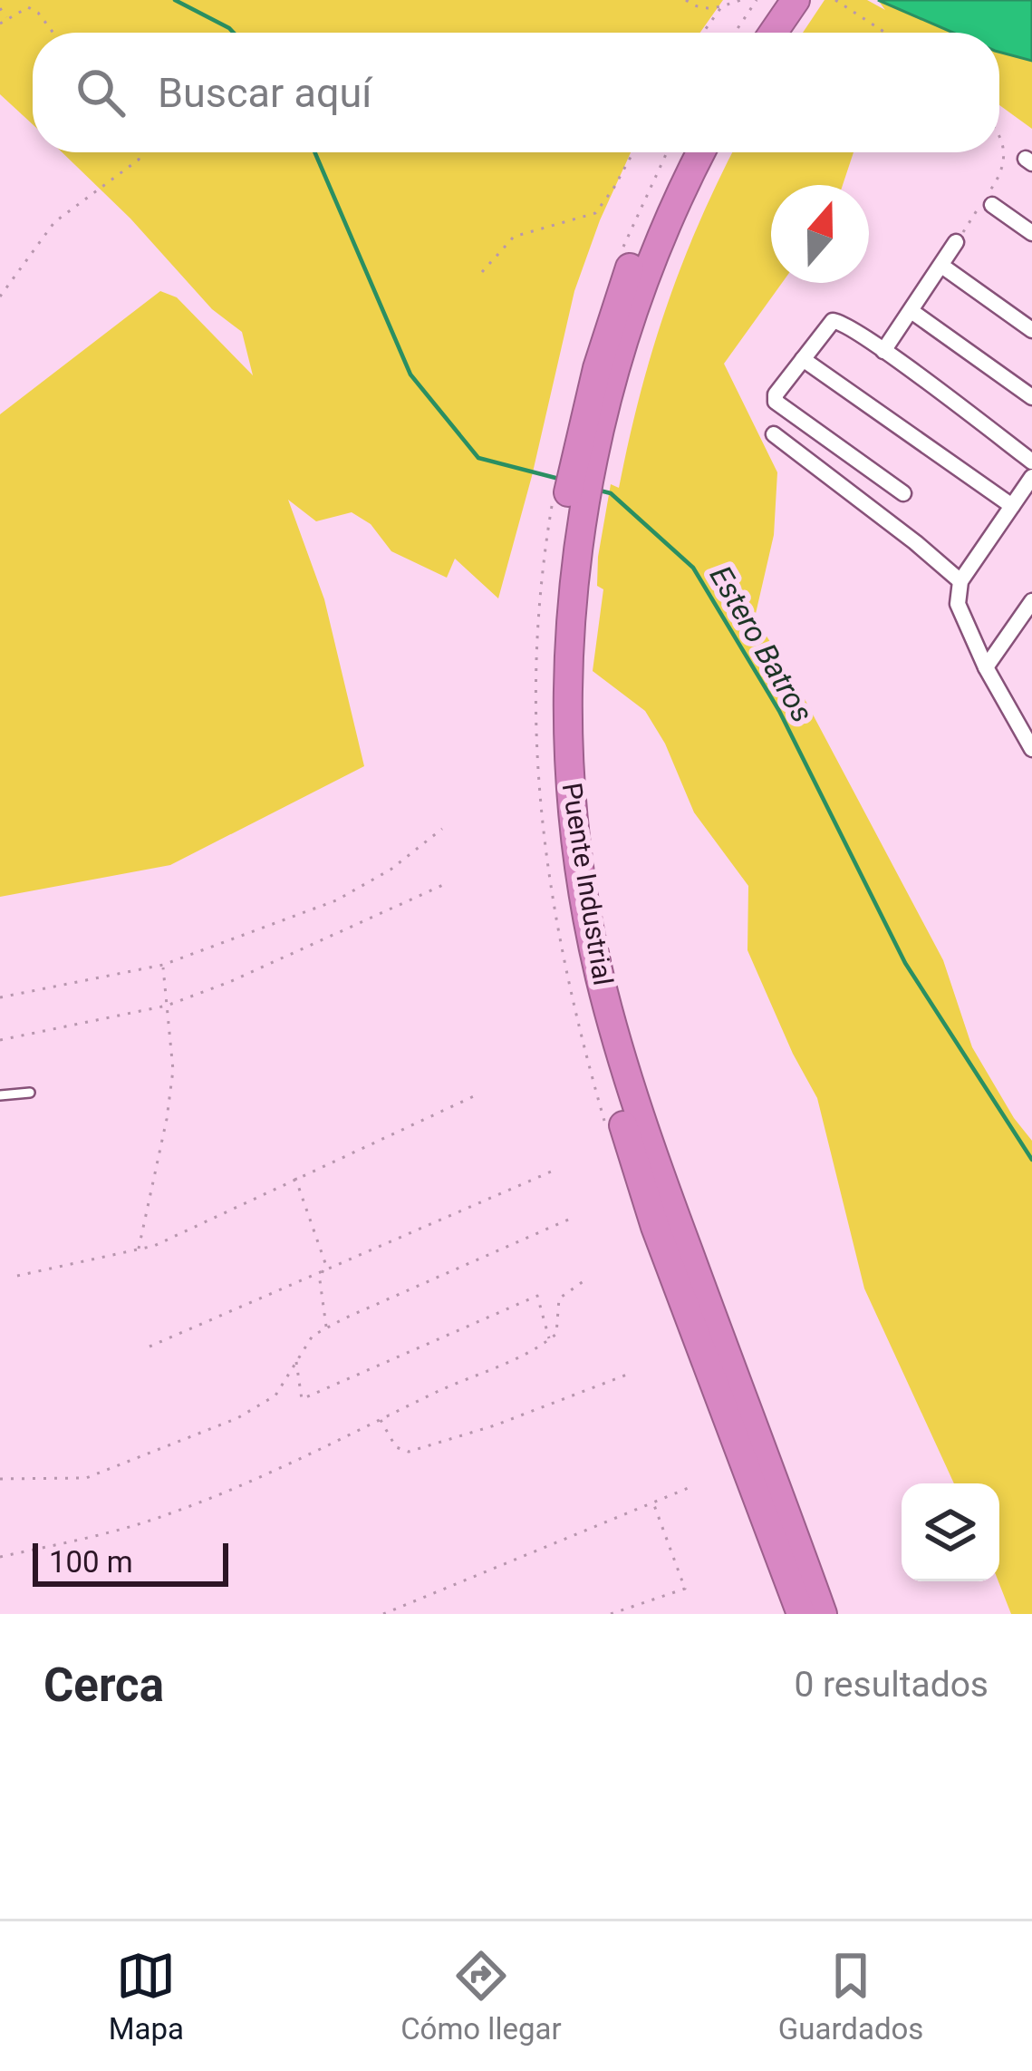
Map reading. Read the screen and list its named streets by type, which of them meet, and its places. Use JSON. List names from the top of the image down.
{
  "streets": {
    "highway": ["Puente Industrial"]
  },
  "water": ["Estero Batros"],
  "scale_bar": "100 m",
  "north": "top",
  "page": {
    "search": "Buscar aquí",
    "scale": "100 m",
    "heading": ["Cerca", "0 resultados"],
    "nav": ["Mapa", "Cómo llegar", "Guardados"]
  }
}
